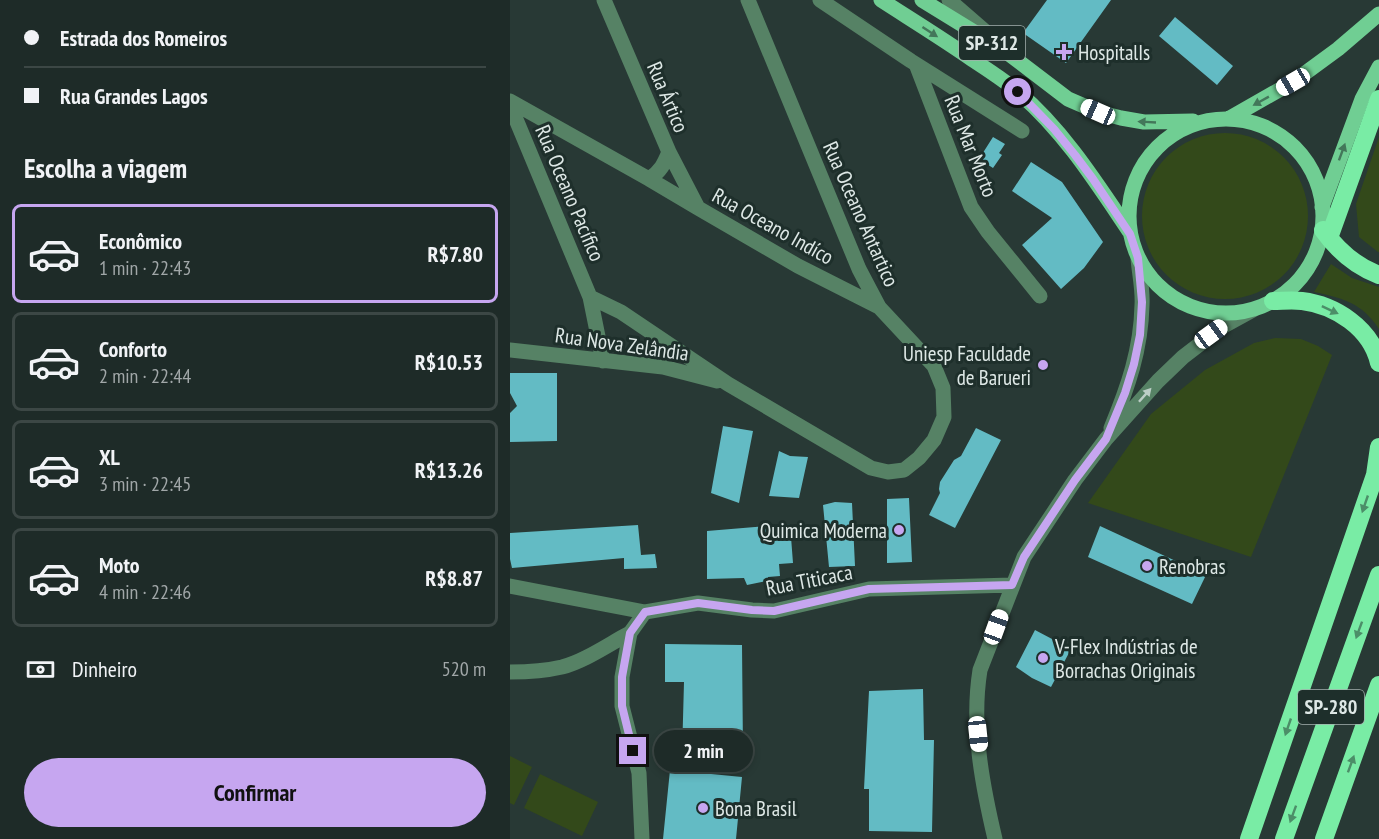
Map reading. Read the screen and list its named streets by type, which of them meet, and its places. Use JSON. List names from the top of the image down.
{
  "streets": {
    "highway": ["SP-280"],
    "main road": ["SP-312"],
    "street": [
      "Rua Ártico",
      "Rua Mar Morto",
      "Rua Oceano Pacífico",
      "Rua Oceano Antartico",
      "Rua Oceano Indíco",
      "Rua Nova Zelândia",
      "Rua Titicaca"
    ]
  },
  "crossings": [
    ["Rua Ártico", "Rua Oceano Indíco"],
    ["Rua Oceano Pacífico", "Rua Oceano Indíco"],
    ["Rua Oceano Pacífico", "Rua Nova Zelândia"],
    ["Rua Oceano Antartico", "Rua Oceano Indíco"],
    ["Rua Oceano Antartico", "Rua Nova Zelândia"]
  ],
  "places": {
    "health": ["HospitalIs"],
    "other": [
      "Uniesp Faculdade de Barueri",
      "Quimica Moderna",
      "Renobras",
      "V-Flex Indústrias de Borrachas Originais",
      "Bona Brasil"
    ]
  },
  "page": {
    "banner": ["Estrada dos Romeiros", "Rua Grandes Lagos"],
    "heading": "Escolha a viagem",
    "list": [
      {
        "name": "Econômico",
        "note": "1 min · 22:43",
        "value": "R$7.80"
      },
      {
        "name": "Conforto",
        "note": "2 min · 22:44",
        "value": "R$10.53"
      },
      {
        "name": "XL",
        "note": "3 min · 22:45",
        "value": "R$13.26"
      },
      {
        "name": "Moto",
        "note": "4 min · 22:46",
        "value": "R$8.87"
      }
    ],
    "pay": ["Dinheiro", "520 m"],
    "bubble": "2 min",
    "buttons": "Confirmar"
  }
}
